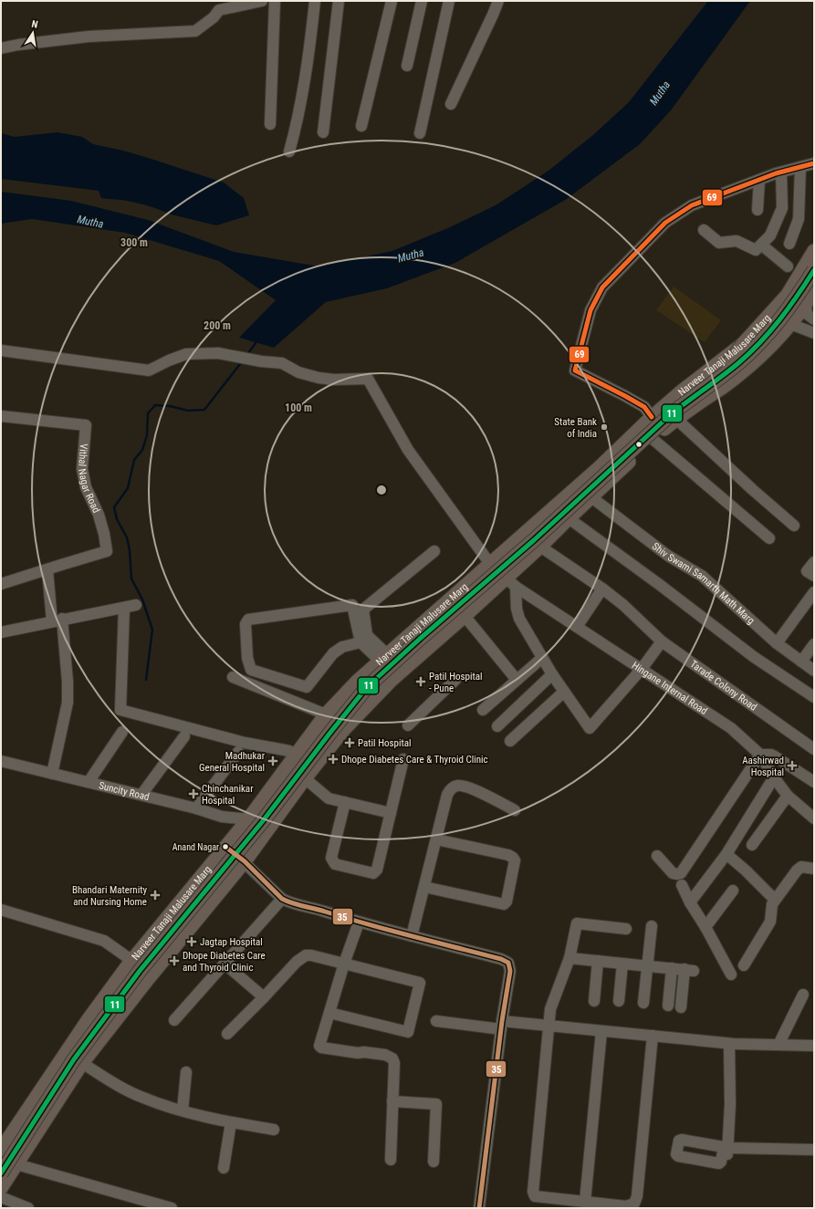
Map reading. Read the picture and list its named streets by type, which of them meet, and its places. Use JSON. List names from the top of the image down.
{
  "streets": {
    "main road": ["Narveer Tanaji Malusare Marg"],
    "street": [
      "Vithal Nagar Road",
      "Shiv Swami Samarth Math Marg",
      "Tarade Colony Road",
      "Hingane Internal Road",
      "Suncity Road"
    ]
  },
  "crossings": [
    ["Narveer Tanaji Malusare Marg", "Shiv Swami Samarth Math Marg"],
    ["Narveer Tanaji Malusare Marg", "Tarade Colony Road"],
    ["Narveer Tanaji Malusare Marg", "Hingane Internal Road"],
    ["Narveer Tanaji Malusare Marg", "Suncity Road"]
  ],
  "water": ["Mutha"],
  "places": {
    "other": ["State Bank of India", "Anand Nagar"],
    "health": [
      "Patil Hospital - Pune",
      "Patil Hospital",
      "Dhope Diabetes Care & Thyroid Clinic",
      "Madhukar General Hospital",
      "Aashirwad Hospital",
      "Chinchanikar Hospital",
      "Bhandari Maternity and Nursing Home",
      "Jagtap Hospital",
      "Dhope Diabetes Care and Thyroid Clinic"
    ]
  },
  "lines": ["transit line 69", "transit line 11", "transit line 35"],
  "north": "top",
  "rings": ["300 m", "200 m", "100 m"]
}
